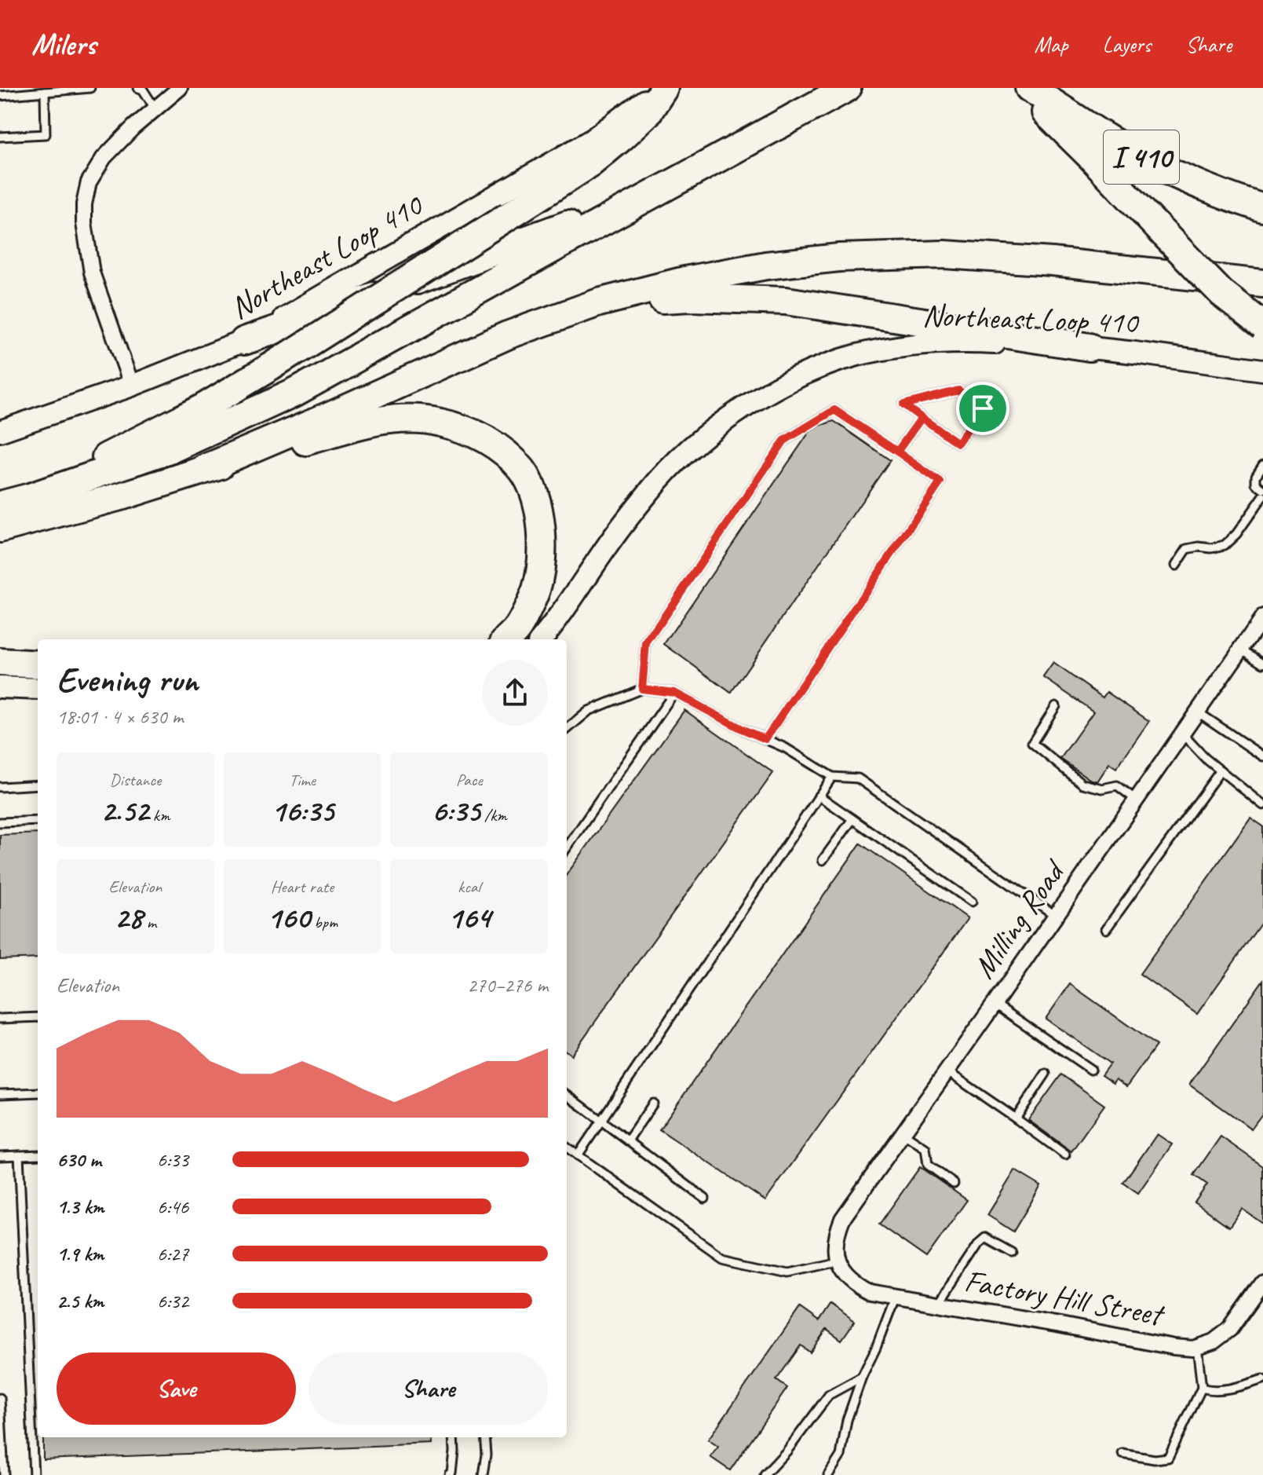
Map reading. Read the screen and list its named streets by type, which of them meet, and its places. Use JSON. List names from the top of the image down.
{
  "streets": {
    "highway": ["I 410"],
    "main road": ["Northeast Loop 410"],
    "street": ["Milling Road", "Factory Hill Street"]
  },
  "crossings": [
    ["Milling Road", "Factory Hill Street"]
  ],
  "page": {
    "header": "Milers",
    "nav": ["Map", "Layers", "Share"],
    "heading": ["Evening run", "18:01 · 4 × 630 m"],
    "stats": [
      ["Distance", "2.52 km"],
      ["Time", "16:35"],
      ["Pace", "6:35 /km"],
      ["Elevation", "28 m"],
      ["Heart rate", "160 bpm"],
      ["kcal", "164"]
    ],
    "chart": ["Elevation", "270–276 m"],
    "list": [
      {
        "name": "630 m",
        "note": "6:33"
      },
      {
        "name": "1.3 km",
        "note": "6:46"
      },
      {
        "name": "1.9 km",
        "note": "6:27"
      },
      {
        "name": "2.5 km",
        "note": "6:32"
      }
    ],
    "buttons": ["Save", "Share"]
  }
}
